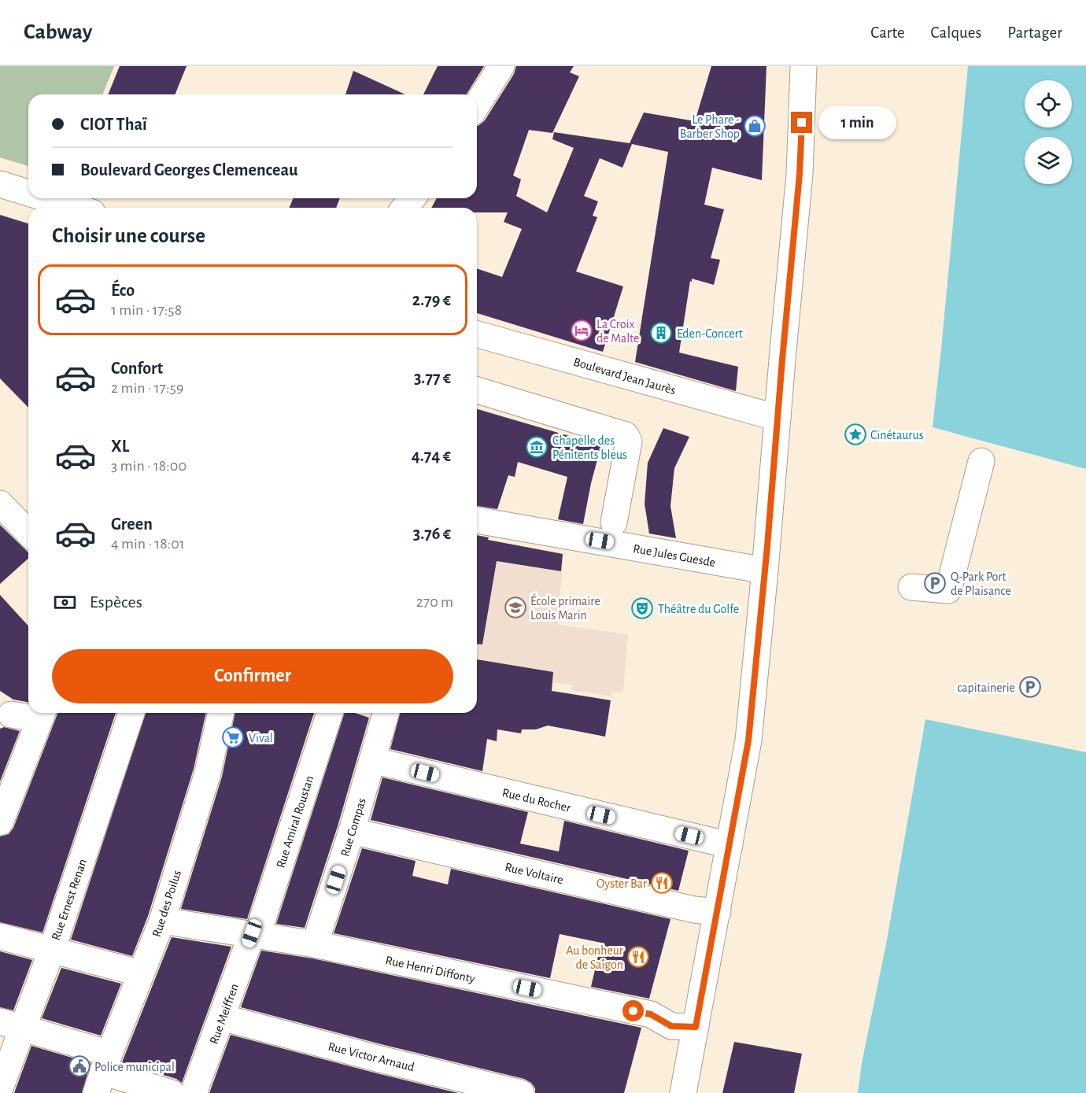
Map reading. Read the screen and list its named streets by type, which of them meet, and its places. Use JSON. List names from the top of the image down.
{
  "streets": {
    "street": [
      "Boulevard Jean Jaurès",
      "Rue Jules Guesde",
      "Rue du Rocher",
      "Rue Amiral Roustan",
      "Rue Compas",
      "Rue Voltaire",
      "Rue Ernest Renan",
      "Rue des Poilus",
      "Rue Henri Diffonty",
      "Rue Meiffren",
      "Rue Victor Arnaud"
    ]
  },
  "crossings": [
    ["Rue du Rocher", "Rue Compas"],
    ["Rue Amiral Roustan", "Rue Henri Diffonty"],
    ["Rue Amiral Roustan", "Rue Meiffren"],
    ["Rue Compas", "Rue Voltaire"],
    ["Rue Compas", "Rue Henri Diffonty"],
    ["Rue des Poilus", "Rue Henri Diffonty"],
    ["Rue Henri Diffonty", "Rue Meiffren"],
    ["Rue Meiffren", "Rue Victor Arnaud"]
  ],
  "places": {
    "shop": ["Le Phare - Barber Shop"],
    "hotel": ["La Croix de Malte"],
    "building": ["Eden-Concert"],
    "place": ["Cinétaurus"],
    "museum": ["Chapelle des Pénitents bleus"],
    "parking": ["Q-Park Port de Plaisance", "capitainerie"],
    "school or university": ["École primaire Louis Marin"],
    "theatre": ["Théâtre du Golfe"],
    "supermarket": ["Vival"],
    "restaurant": ["Oyster Bar", "Au bonheur de Saïgon"],
    "public building": ["Police municipal"]
  },
  "page": {
    "header": "Cabway",
    "nav": ["Carte", "Calques", "Partager"],
    "banner": ["CIOT Thaï", "Boulevard Georges Clemenceau"],
    "bubble": "1 min",
    "heading": "Choisir une course",
    "list": [
      {
        "name": "Éco",
        "note": "1 min · 17:58",
        "value": "2.79 €"
      },
      {
        "name": "Confort",
        "note": "2 min · 17:59",
        "value": "3.77 €"
      },
      {
        "name": "XL",
        "note": "3 min · 18:00",
        "value": "4.74 €"
      },
      {
        "name": "Green",
        "note": "4 min · 18:01",
        "value": "3.76 €"
      }
    ],
    "pay": ["Espèces", "270 m"],
    "buttons": "Confirmer"
  }
}
